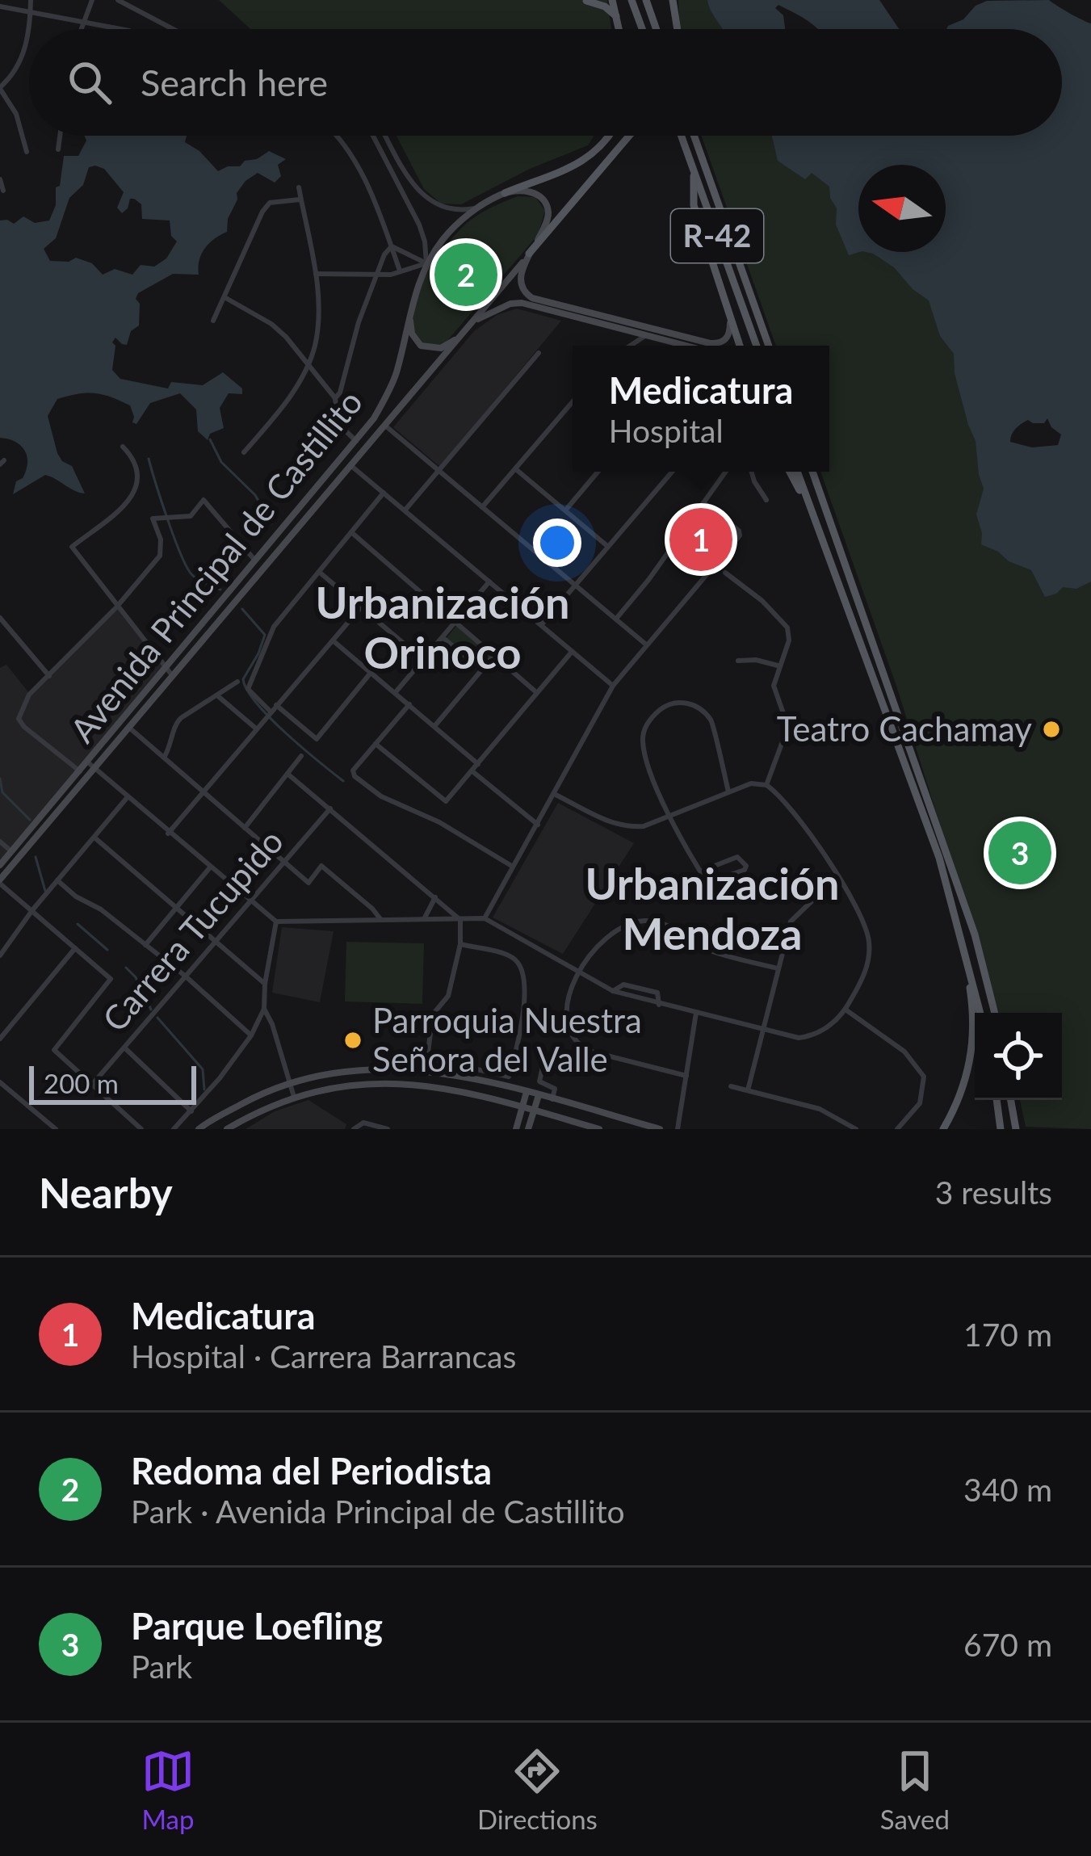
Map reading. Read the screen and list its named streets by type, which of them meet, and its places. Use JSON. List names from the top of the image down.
{
  "streets": {
    "main road": ["R-42", "Avenida Principal de Castillito"],
    "street": ["Carrera Tucupido"]
  },
  "districts": ["Urbanización Orinoco", "Urbanización Mendoza"],
  "places": ["Teatro Cachamay", "Parroquia Nuestra Señora del Valle"],
  "scale_bar": "200 m",
  "north": "left",
  "page": {
    "search": "Search here",
    "pins": ["2", "1", "3"],
    "popup": ["Medicatura", "Hospital"],
    "scale": "200 m",
    "heading": ["Nearby", "3 results"],
    "list": [
      {
        "mark": "1",
        "name": "Medicatura",
        "note": "Hospital · Carrera Barrancas",
        "value": "170 m"
      },
      {
        "mark": "2",
        "name": "Redoma del Periodista",
        "note": "Park · Avenida Principal de Castillito",
        "value": "340 m"
      },
      {
        "mark": "3",
        "name": "Parque Loefling",
        "note": "Park",
        "value": "670 m"
      }
    ],
    "nav": ["Map", "Directions", "Saved"]
  }
}
